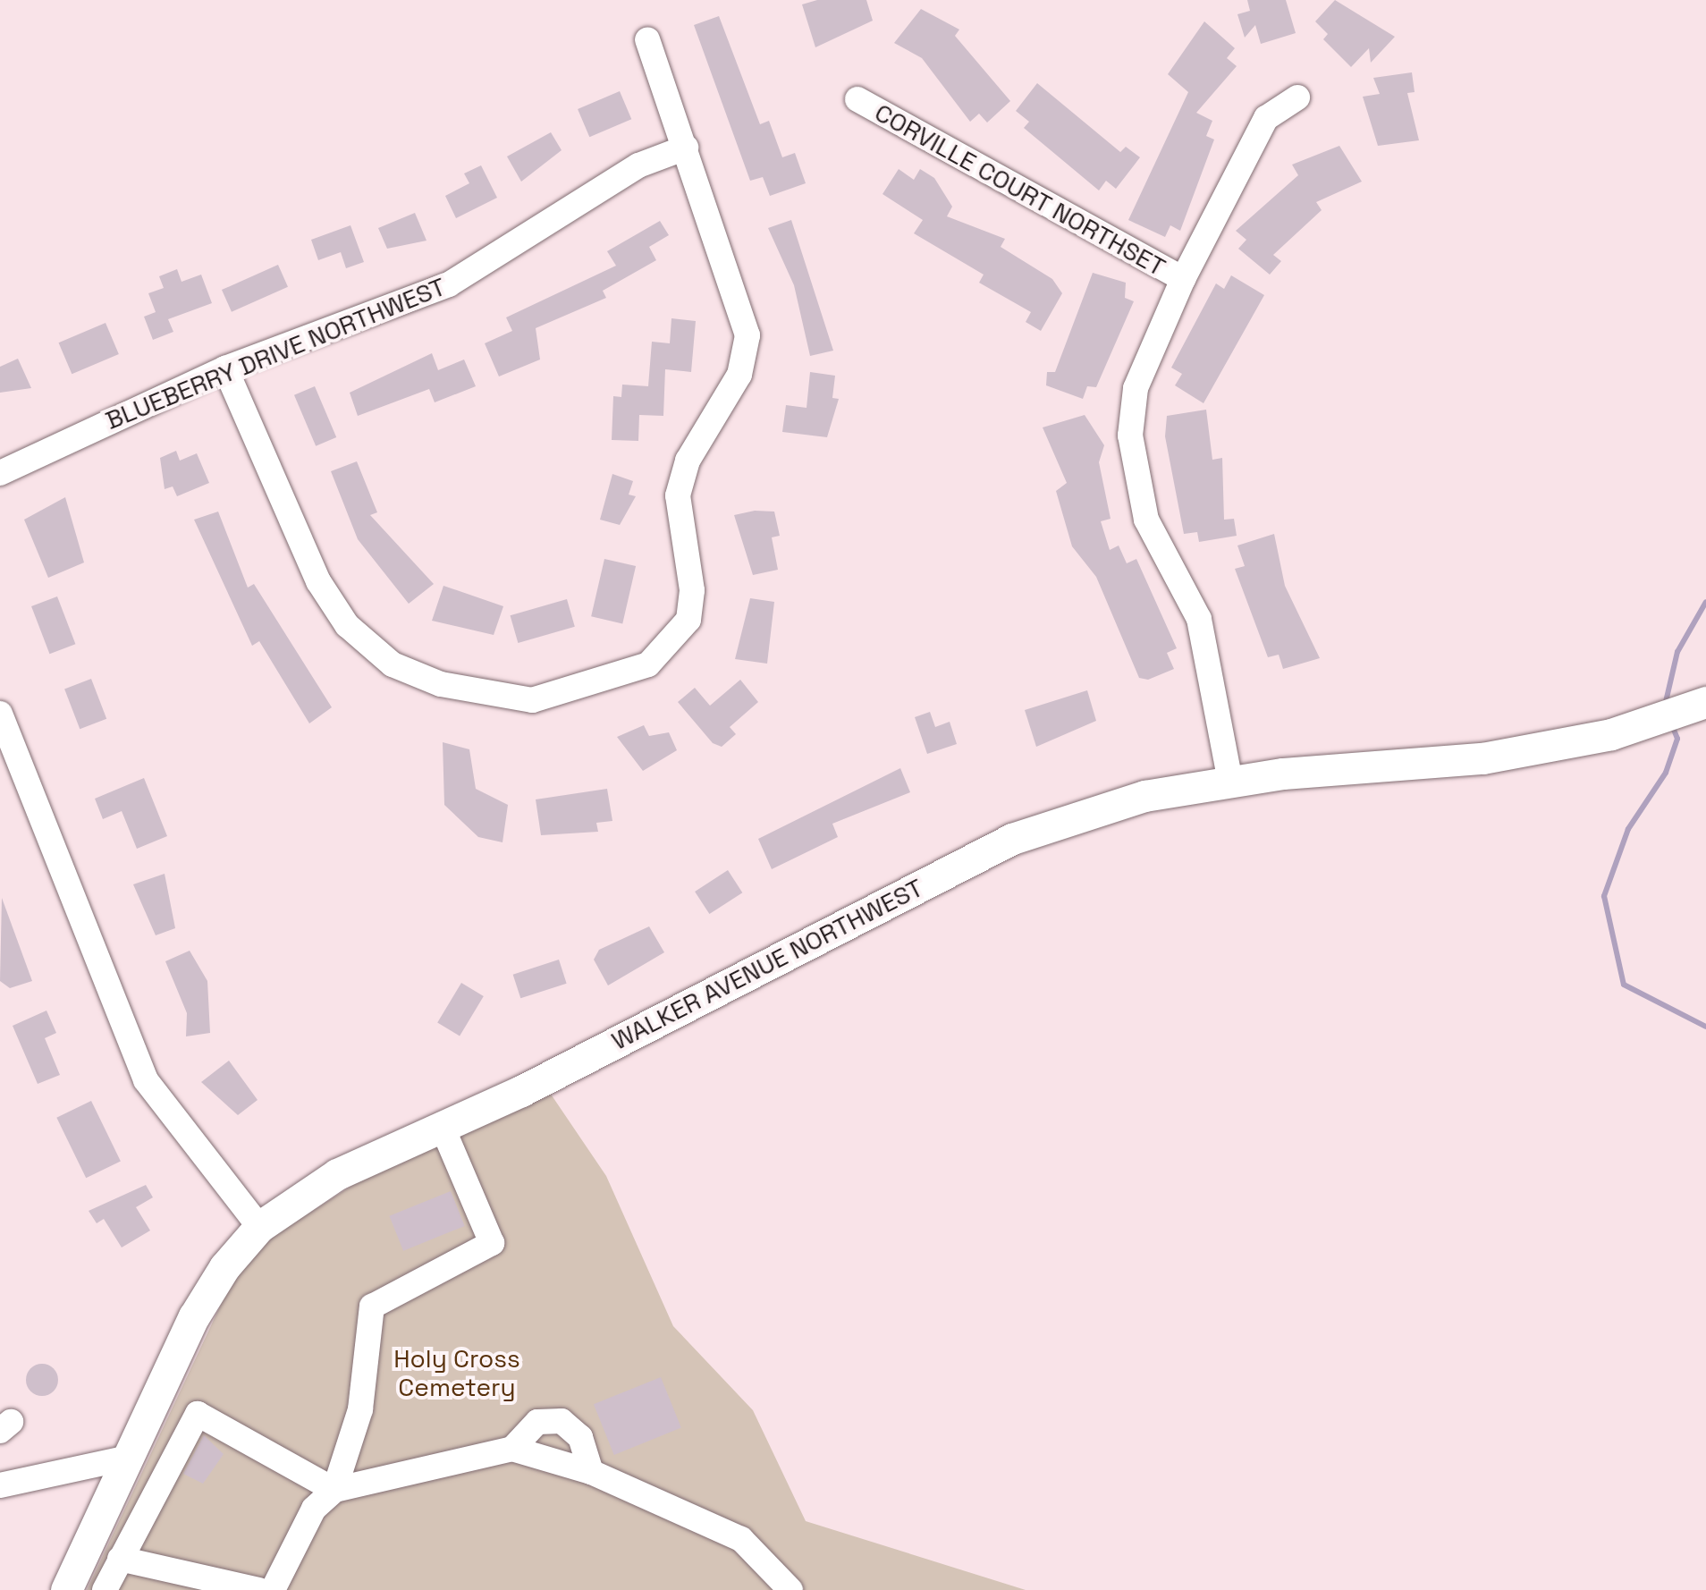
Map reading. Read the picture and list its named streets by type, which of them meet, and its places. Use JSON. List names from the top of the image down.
{
  "streets": {
    "main road": ["WALKER AVENUE NORTHWEST"],
    "street": ["CORVILLE COURT NORTHSET", "BLUEBERRY DRIVE NORTHWEST"]
  },
  "parks": ["Holy Cross Cemetery"]
}
